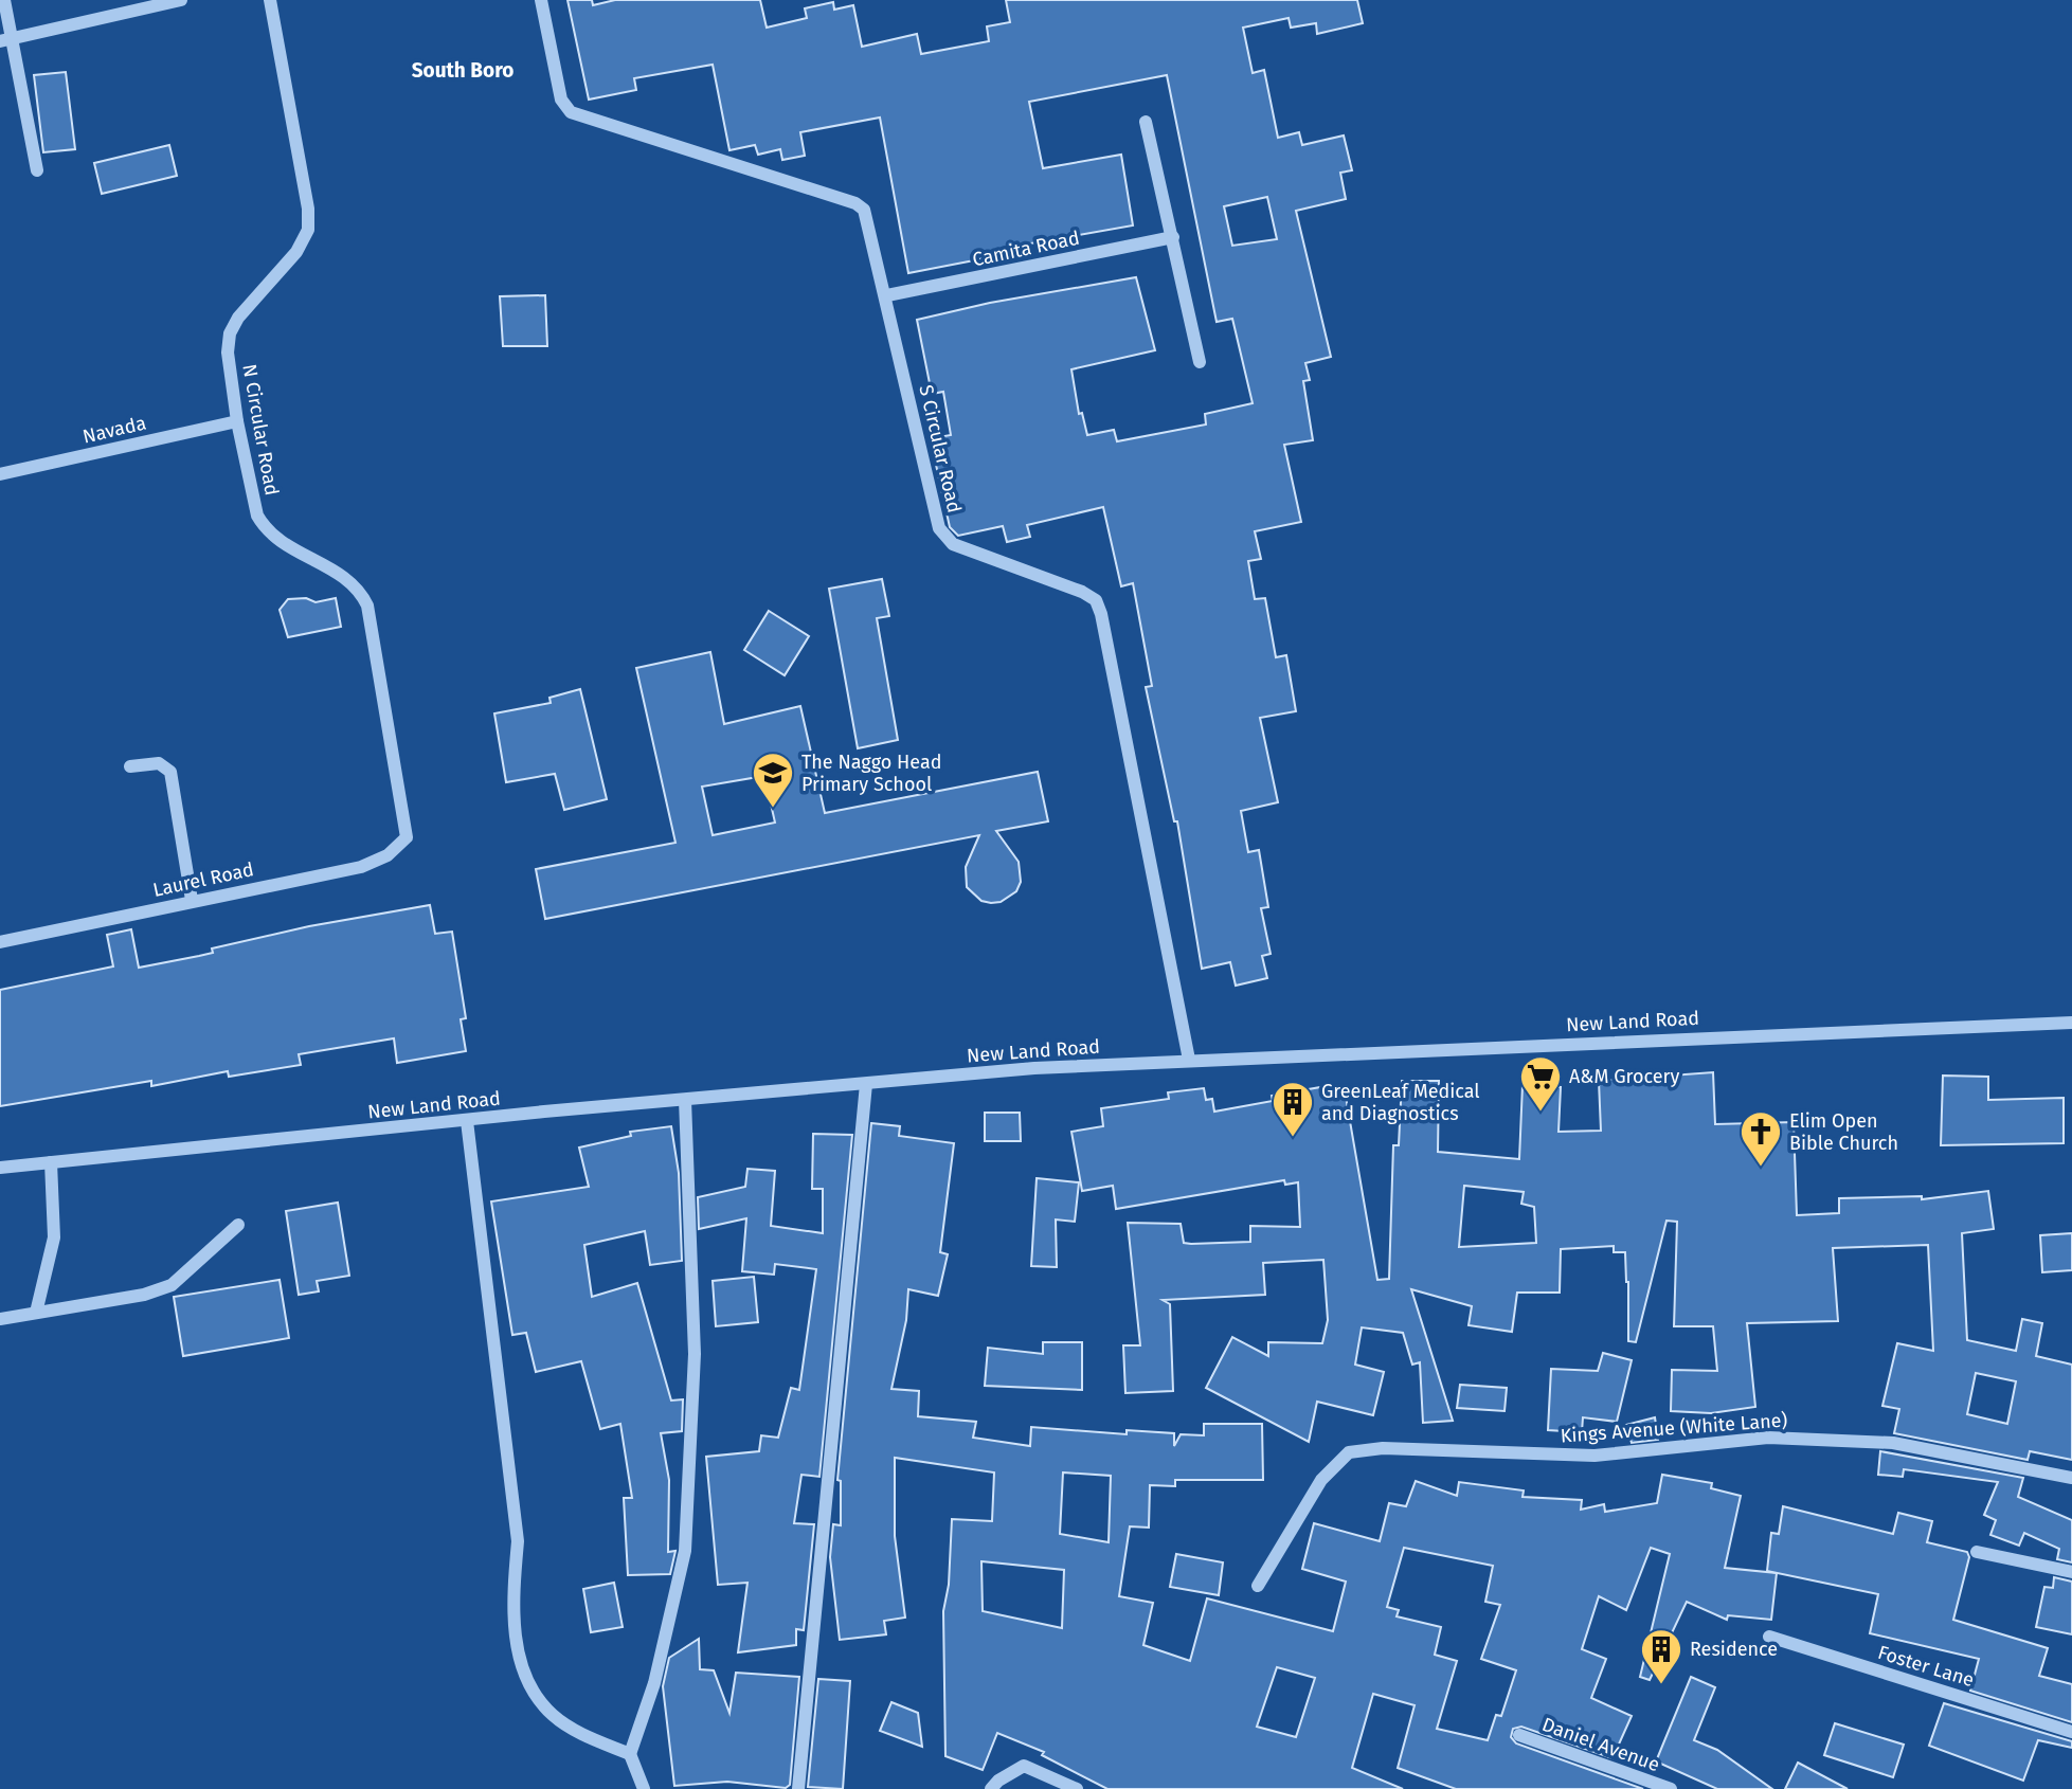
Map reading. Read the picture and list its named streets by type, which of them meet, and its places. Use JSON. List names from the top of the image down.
{
  "streets": {
    "street": [
      "Camita Road",
      "Navada",
      "N Circular Road",
      "S Circular Road",
      "Laurel Road",
      "New Land Road",
      "Kings Avenue (White Lane)",
      "Foster Lane",
      "Daniel Avenue"
    ]
  },
  "crossings": [
    ["Camita Road", "S Circular Road"],
    ["Navada", "N Circular Road"],
    ["N Circular Road", "Laurel Road"],
    ["S Circular Road", "New Land Road"]
  ],
  "districts": ["South Boro"],
  "places": {
    "school or university": ["The Naggo Head Primary School"],
    "supermarket": ["A&M Grocery"],
    "building": ["GreenLeaf Medical and Diagnostics", "Residence"],
    "church": ["Elim Open Bible Church"]
  }
}
